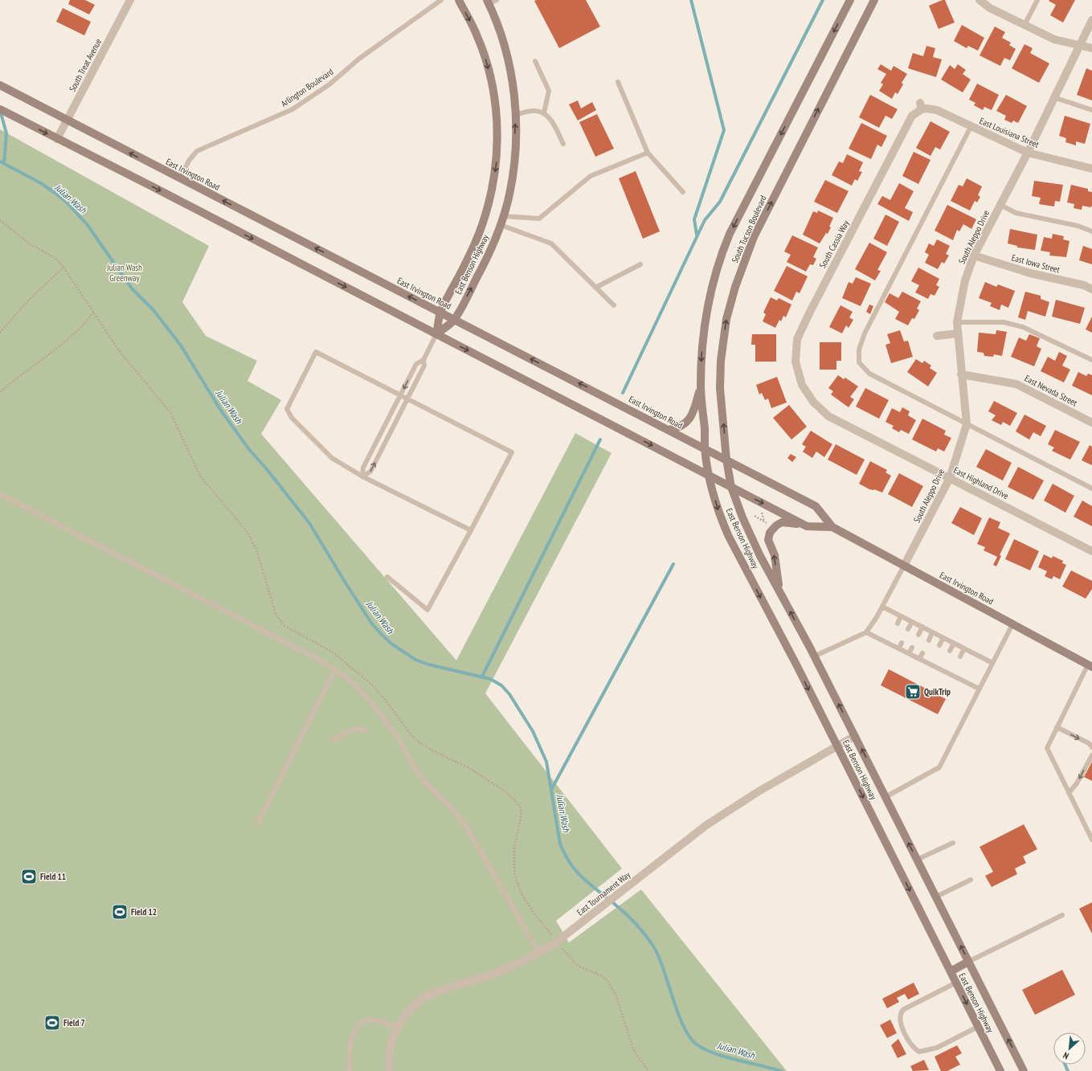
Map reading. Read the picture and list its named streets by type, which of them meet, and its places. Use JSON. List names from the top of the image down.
{
  "streets": {
    "main road": ["East Irvington Road", "South Tucson Boulevard", "East Benson Highway"],
    "street": [
      "South Treat Avenue",
      "East Louisiana Street",
      "South Aleppo Drive",
      "South Cassia Way",
      "East Iowa Street",
      "East Nevada Street",
      "East Highland Drive",
      "East Tournament Way"
    ],
    "lane": ["Arlington Boulevard"]
  },
  "crossings": [
    ["South Treat Avenue", "East Irvington Road"],
    ["Arlington Boulevard", "East Irvington Road"],
    ["East Louisiana Street", "South Aleppo Drive"],
    ["East Louisiana Street", "South Cassia Way"],
    ["East Irvington Road", "South Tucson Boulevard"],
    ["East Irvington Road", "South Aleppo Drive"],
    ["East Irvington Road", "East Benson Highway"],
    ["South Tucson Boulevard", "East Benson Highway"],
    ["South Aleppo Drive", "East Iowa Street"],
    ["South Aleppo Drive", "East Nevada Street"],
    ["South Aleppo Drive", "East Highland Drive"],
    ["South Cassia Way", "East Highland Drive"],
    ["East Benson Highway", "East Tournament Way"]
  ],
  "water": ["Julian Wash"],
  "parks": ["Julian Wash Greenway"],
  "places": {
    "supermarket": ["QuikTrip"],
    "sports": ["Field 11", "Field 12", "Field 7"]
  },
  "north": "bottom left"
}
